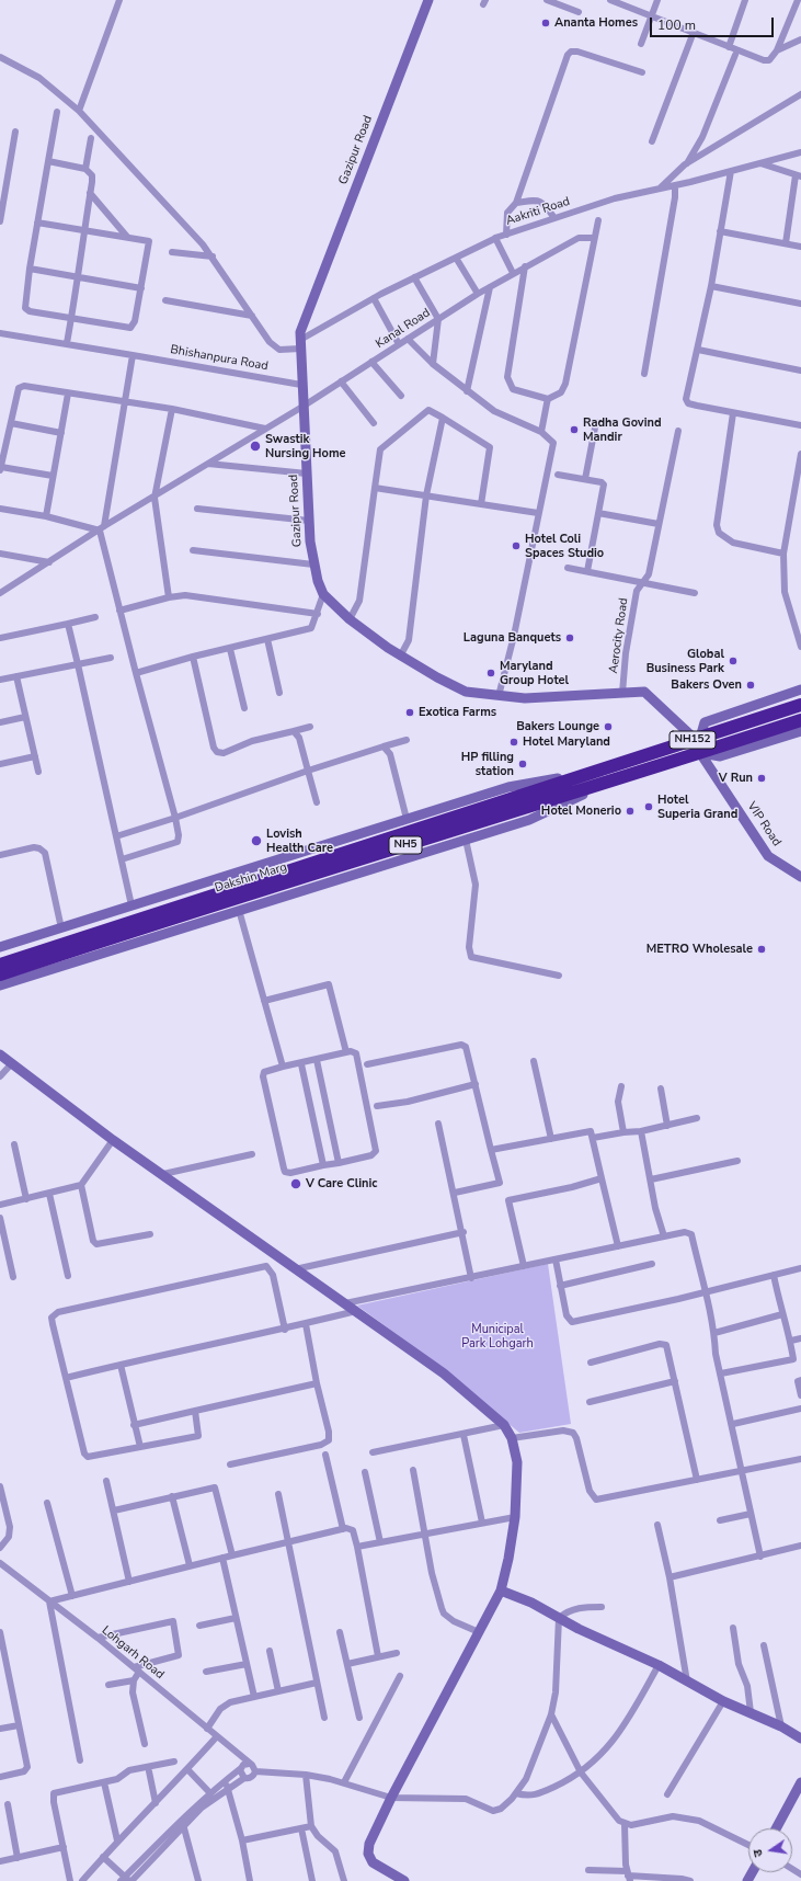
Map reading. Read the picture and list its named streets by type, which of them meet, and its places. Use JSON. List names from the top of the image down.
{
  "streets": {
    "highway": ["NH152", "NH5", "Dakshin Marg"],
    "street": [
      "Gazipur Road",
      "Aakriti Road",
      "Kanal Road",
      "Bhishanpura Road",
      "Aerocity Road",
      "VIP Road",
      "Lohgarh Road"
    ]
  },
  "crossings": [
    ["Gazipur Road", "Aakriti Road"],
    ["Gazipur Road", "Kanal Road"],
    ["Gazipur Road", "Bhishanpura Road"],
    ["Gazipur Road", "Aerocity Road"],
    ["Gazipur Road", "NH152"],
    ["NH152", "VIP Road"],
    ["NH152", "NH5"],
    ["NH152", "Dakshin Marg"],
    ["NH5", "Dakshin Marg"]
  ],
  "parks": ["Municipal Park Lohgarh"],
  "places": [
    "Ananta Homes",
    "Radha Govind Mandir",
    "Swastik Nursing Home",
    "Hotel Coli Spaces Studio",
    "Laguna Banquets",
    "Global Business Park",
    "Maryland Group Hotel",
    "Bakers Oven",
    "Exotica Farms",
    "Bakers Lounge",
    "Hotel Maryland",
    "HP filling station",
    "V Run",
    "Hotel Superia Grand",
    "Hotel Monerio",
    "Lovish Health Care",
    "METRO Wholesale",
    "V Care Clinic"
  ],
  "scale_bar": "100 m",
  "north": "left"
}
